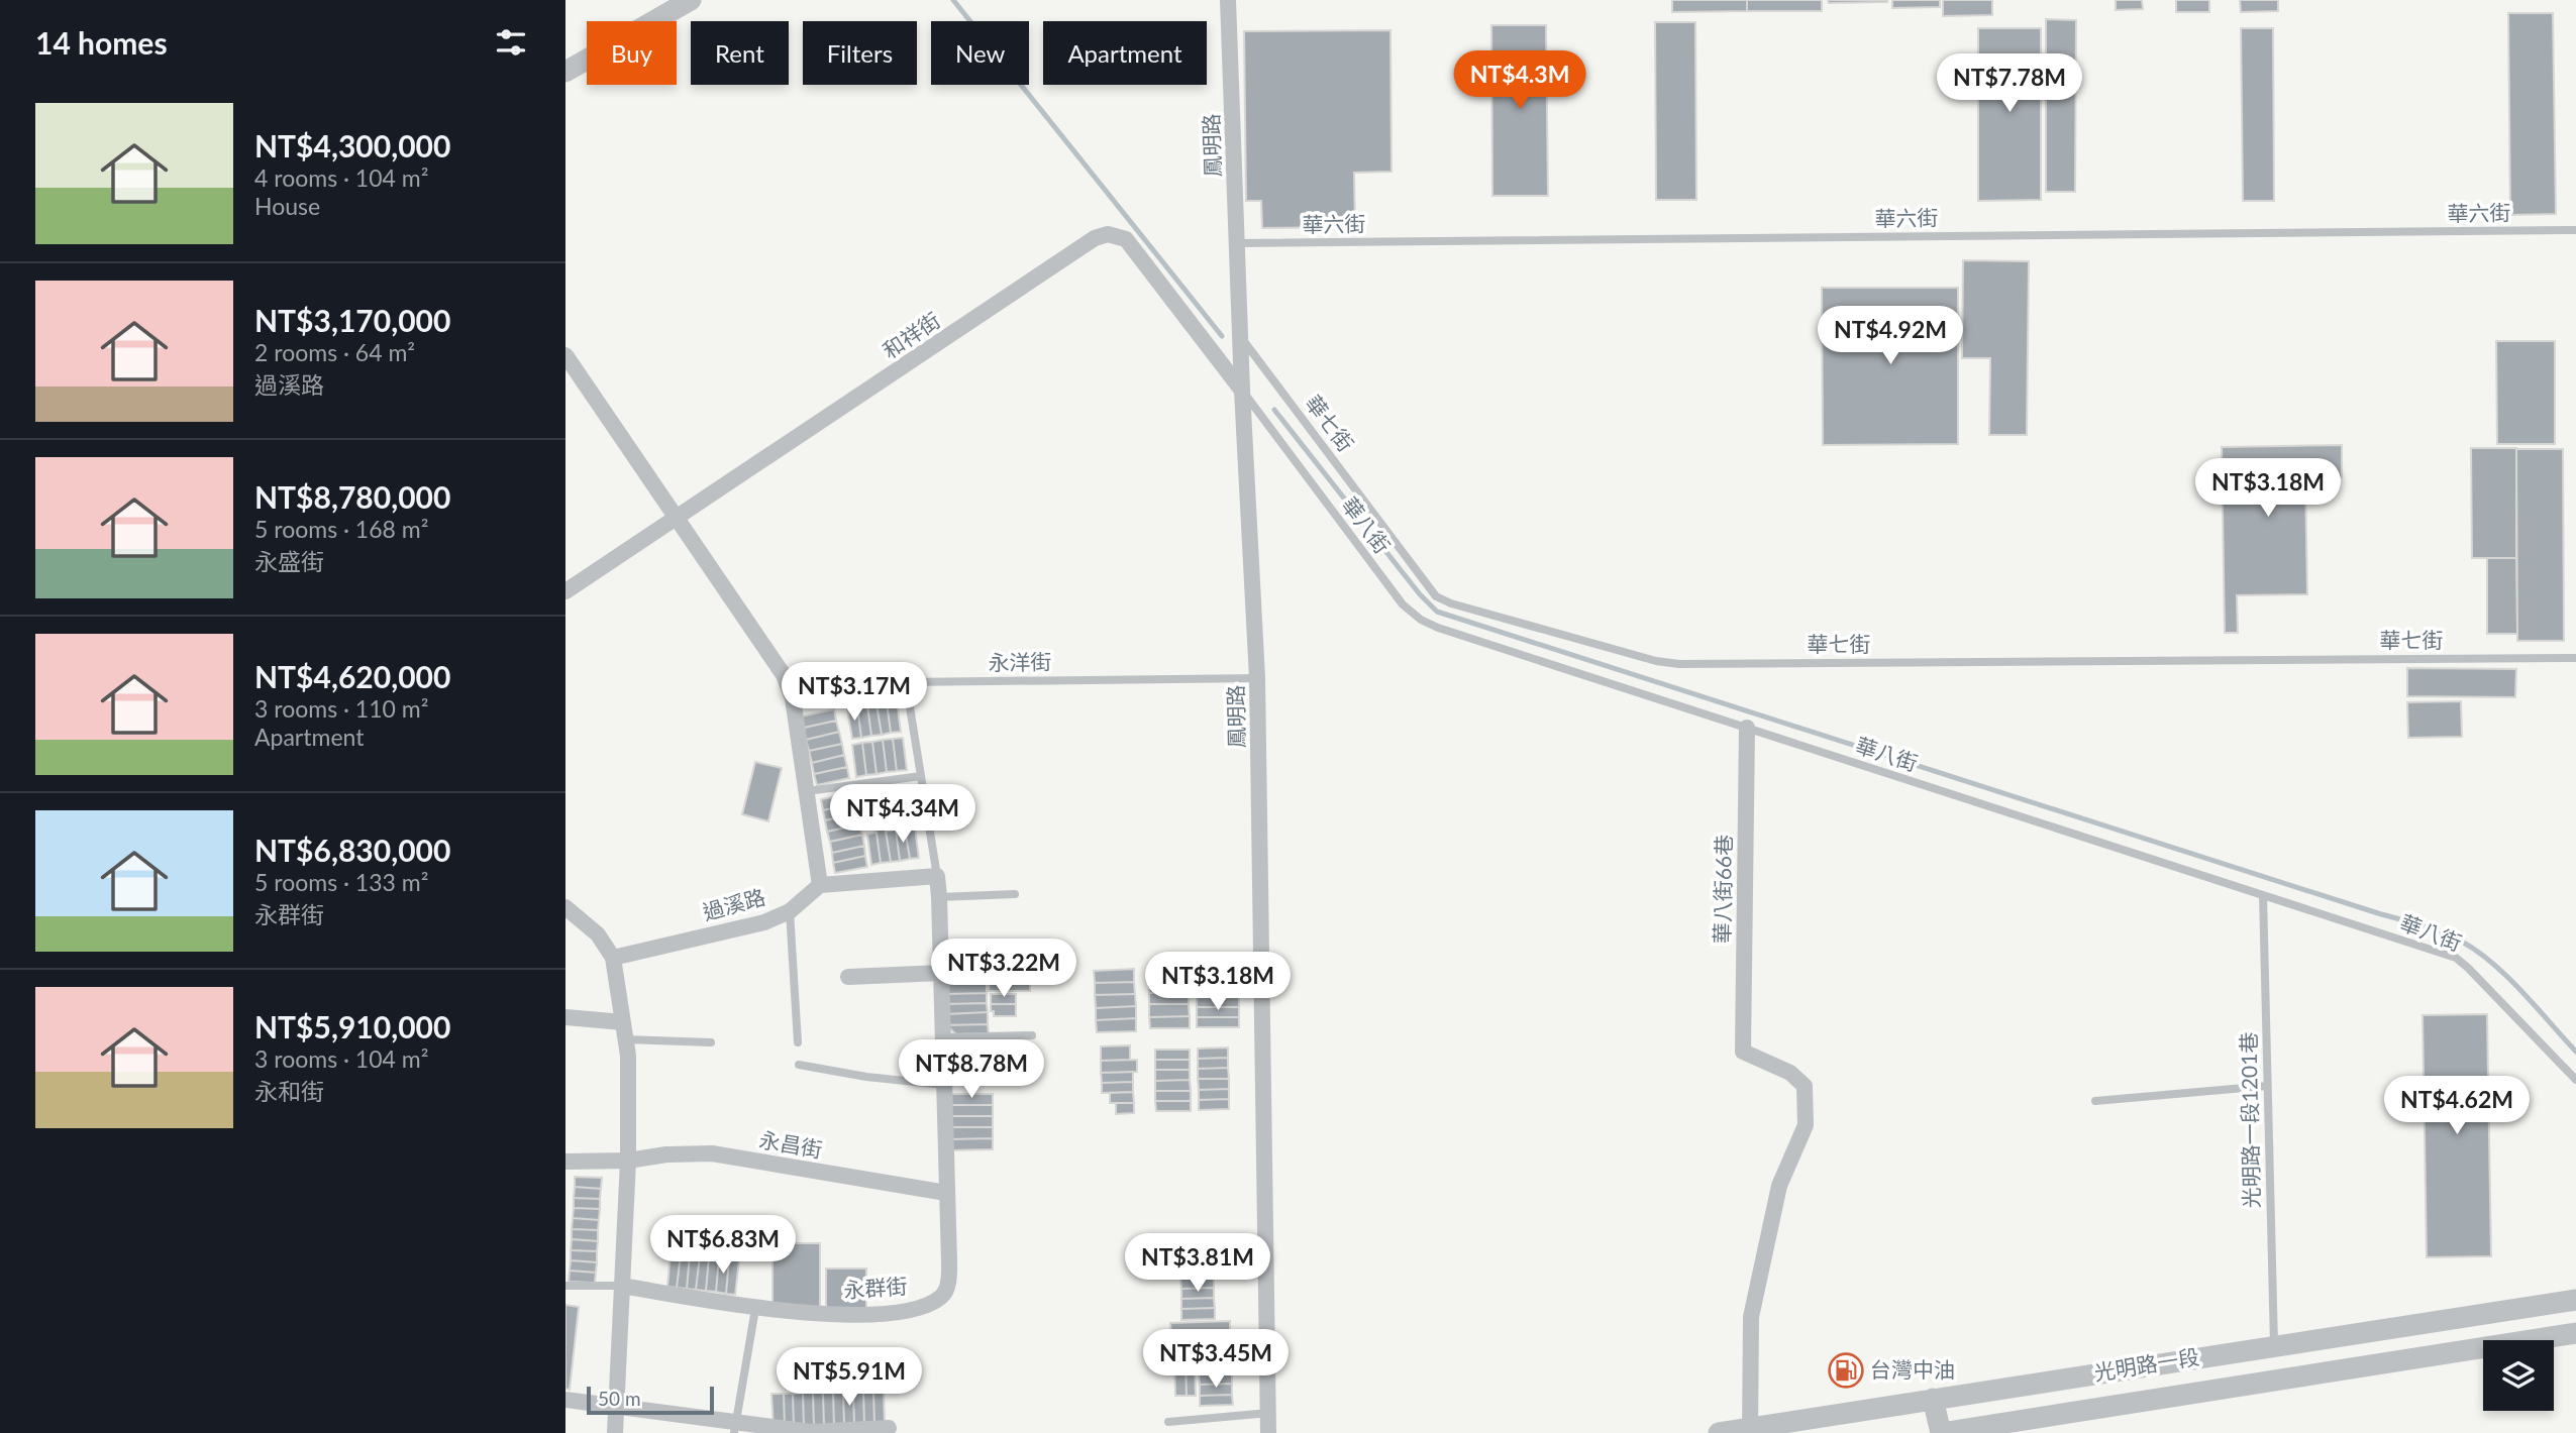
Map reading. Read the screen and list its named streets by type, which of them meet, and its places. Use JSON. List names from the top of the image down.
{
  "streets": {
    "street": [
      "鳳明路",
      "和祥街",
      "華八街66巷",
      "過溪路",
      "永昌街",
      "永群街",
      "光明路一段"
    ],
    "lane": [
      "華六街",
      "華七街",
      "華八街",
      "永洋街",
      "光明路一段1201巷"
    ]
  },
  "crossings": [
    ["鳳明路", "華六街"],
    ["鳳明路", "和祥街"],
    ["鳳明路", "華七街"],
    ["鳳明路", "華八街"],
    ["鳳明路", "永洋街"],
    ["和祥街", "華八街"],
    ["華八街", "華八街66巷"],
    ["華八街", "光明路一段1201巷"],
    ["華八街66巷", "光明路一段"],
    ["光明路一段1201巷", "光明路一段"],
    ["永昌街", "永群街"]
  ],
  "places": {
    "fuel station": ["台灣中油"]
  },
  "scale_bar": "50 m",
  "page": {
    "heading": "14 homes",
    "chip": [
      "Buy",
      "Rent",
      "Filters",
      "New",
      "Apartment"
    ],
    "price": [
      "NT$4.3M",
      "NT$7.78M",
      "NT$4.92M",
      "NT$3.18M",
      "NT$3.17M",
      "NT$4.34M",
      "NT$3.22M",
      "NT$3.18M",
      "NT$8.78M",
      "NT$4.62M",
      "NT$6.83M",
      "NT$3.81M",
      "NT$3.45M",
      "NT$5.91M"
    ],
    "list": [
      {
        "name": "NT$4,300,000",
        "note": "4 rooms · 104 m² · House"
      },
      {
        "name": "NT$3,170,000",
        "note": "2 rooms · 64 m² · 過溪路"
      },
      {
        "name": "NT$8,780,000",
        "note": "5 rooms · 168 m² · 永盛街"
      },
      {
        "name": "NT$4,620,000",
        "note": "3 rooms · 110 m² · Apartment"
      },
      {
        "name": "NT$6,830,000",
        "note": "5 rooms · 133 m² · 永群街"
      },
      {
        "name": "NT$5,910,000",
        "note": "3 rooms · 104 m² · 永和街"
      }
    ],
    "scale": "50 m"
  }
}
